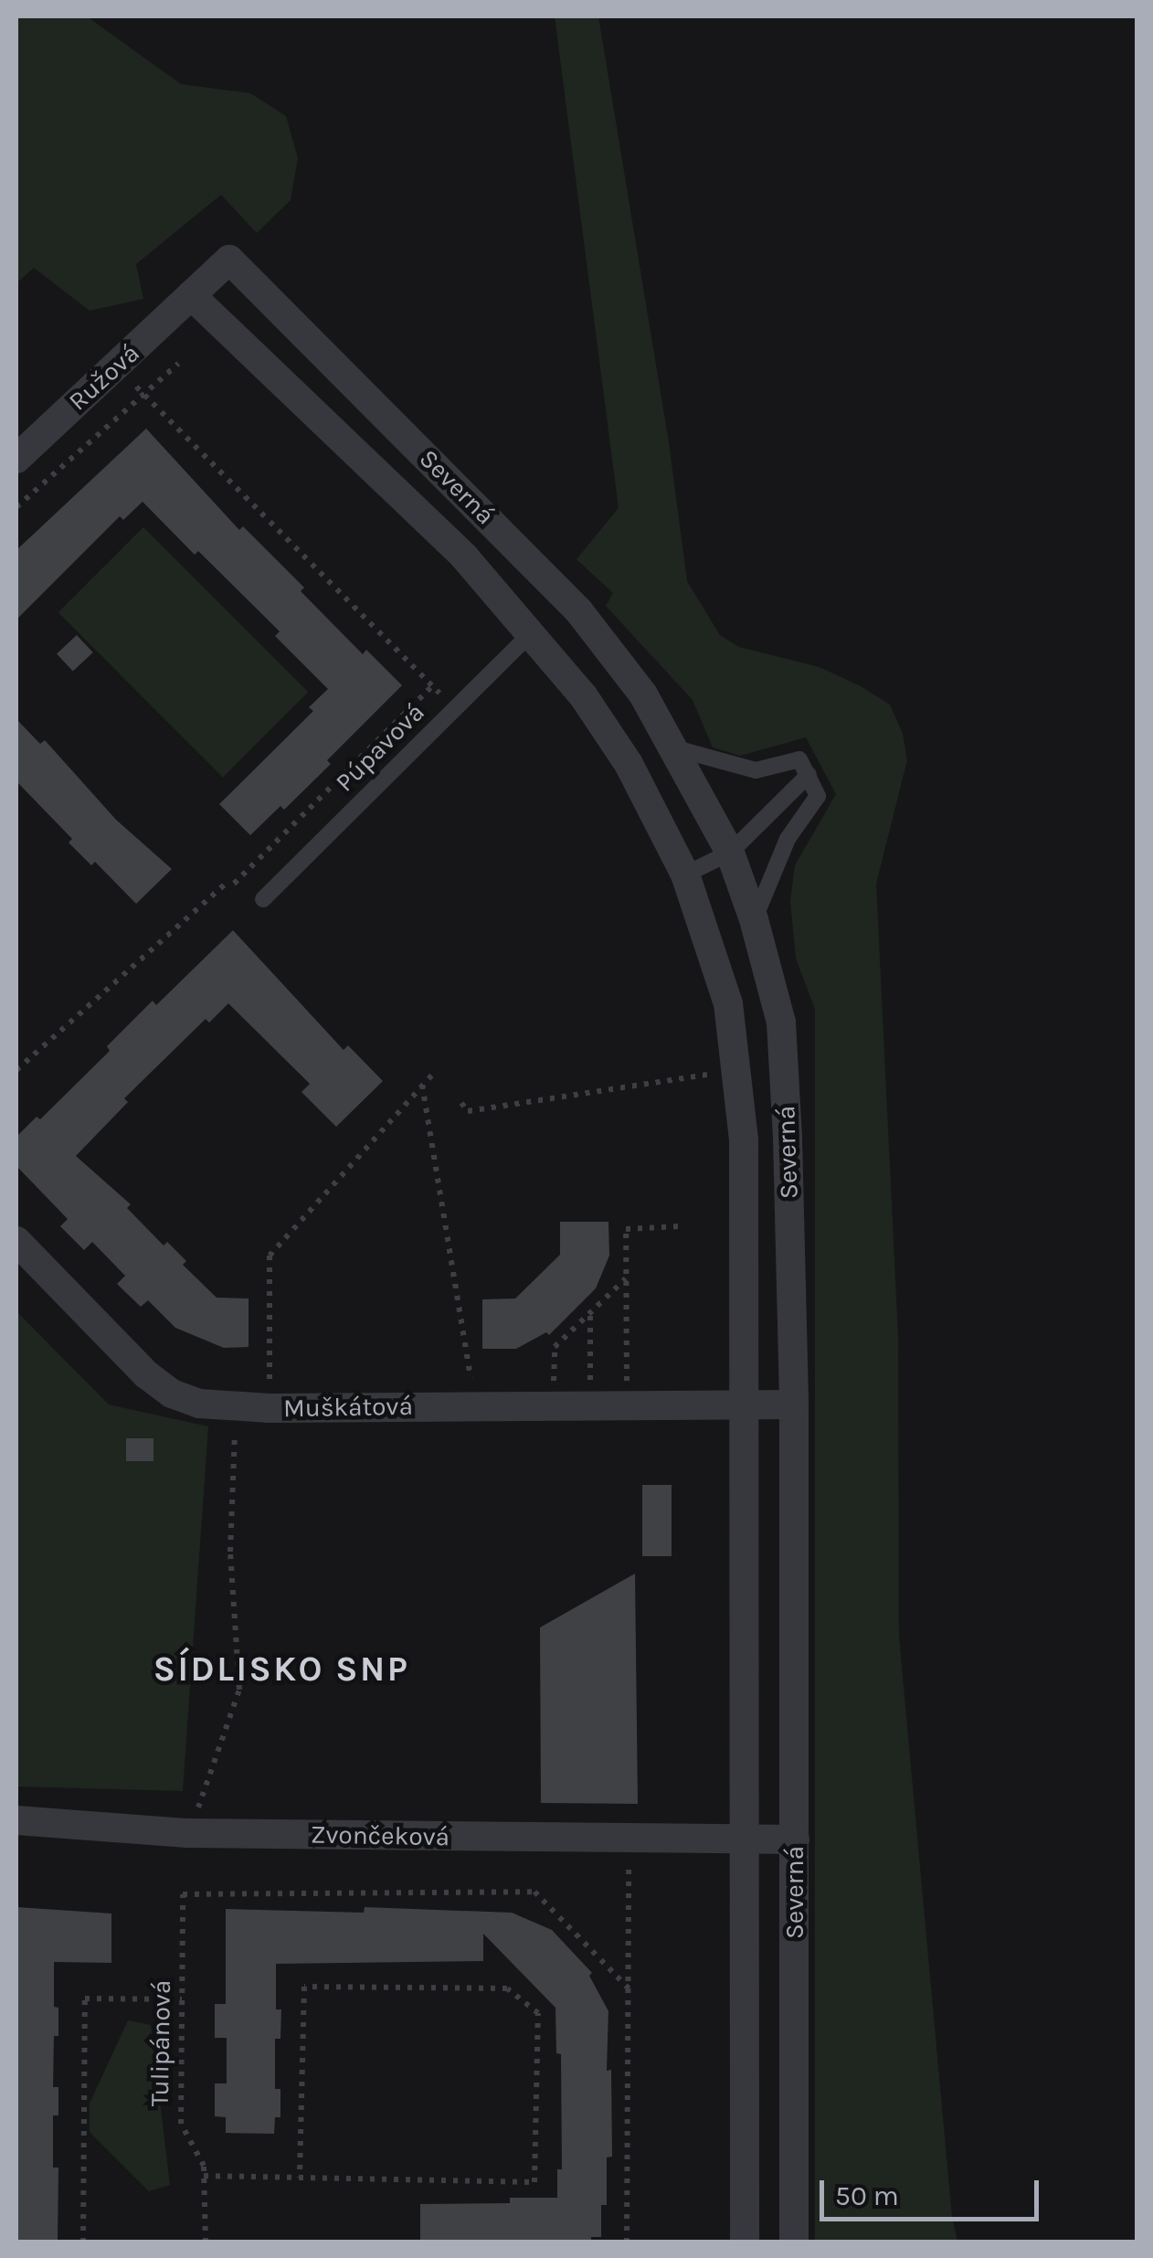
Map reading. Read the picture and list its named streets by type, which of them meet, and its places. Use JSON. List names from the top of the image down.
{
  "streets": {
    "street": [
      "Ružová",
      "Severná",
      "Muškátová",
      "Zvončeková"
    ],
    "lane": ["Púpavová"],
    "path": ["Tulipánová"]
  },
  "crossings": [
    ["Ružová", "Severná"],
    ["Severná", "Púpavová"],
    ["Severná", "Muškátová"],
    ["Severná", "Zvončeková"]
  ],
  "districts": ["SÍDLISKO SNP"],
  "scale_bar": "50 m"
}
